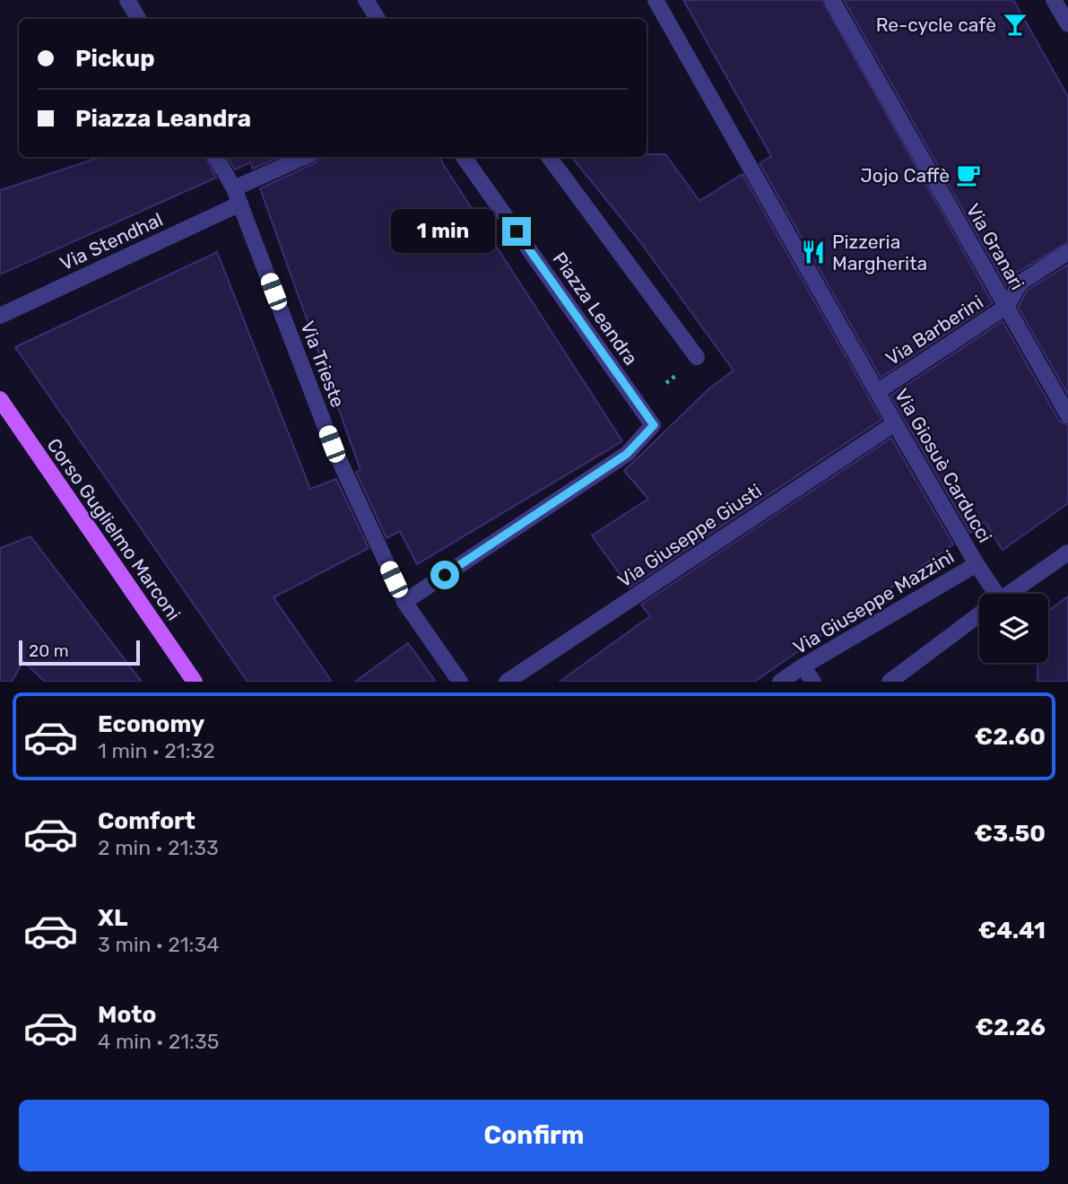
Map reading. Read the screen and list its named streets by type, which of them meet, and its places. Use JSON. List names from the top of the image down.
{
  "streets": {
    "main road": ["Corso Guglielmo Marconi"],
    "street": [
      "Via Stendhal",
      "Via Granari",
      "Piazza Leandra",
      "Via Barberini",
      "Via Trieste",
      "Via Giosuè Carducci",
      "Via Giuseppe Giusti",
      "Via Giuseppe Mazzini"
    ]
  },
  "crossings": [
    ["Via Stendhal", "Via Trieste"],
    ["Via Granari", "Via Barberini"],
    ["Piazza Leandra", "Via Trieste"],
    ["Via Barberini", "Via Giosuè Carducci"],
    ["Via Giosuè Carducci", "Via Giuseppe Giusti"],
    ["Via Giosuè Carducci", "Via Giuseppe Mazzini"]
  ],
  "places": {
    "bar": ["Re-cycle cafè"],
    "cafe": ["Jojo Caffè"],
    "restaurant": ["Pizzeria Margherita"]
  },
  "scale_bar": "20 m",
  "page": {
    "banner": ["Pickup", "Piazza Leandra"],
    "bubble": "1 min",
    "scale": "20 m",
    "list": [
      {
        "name": "Economy",
        "note": "1 min · 21:32",
        "value": "€2.60"
      },
      {
        "name": "Comfort",
        "note": "2 min · 21:33",
        "value": "€3.50"
      },
      {
        "name": "XL",
        "note": "3 min · 21:34",
        "value": "€4.41"
      },
      {
        "name": "Moto",
        "note": "4 min · 21:35",
        "value": "€2.26"
      }
    ],
    "buttons": "Confirm"
  }
}
